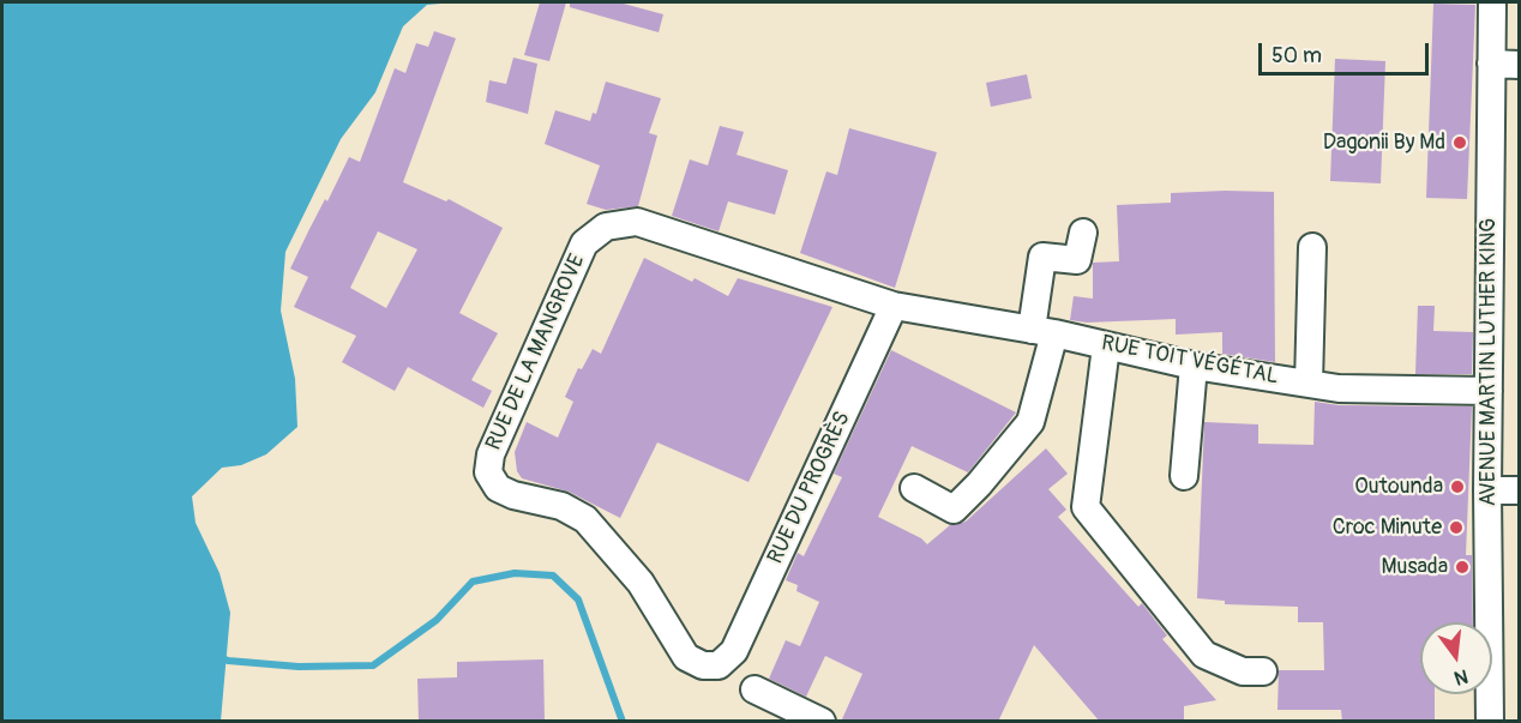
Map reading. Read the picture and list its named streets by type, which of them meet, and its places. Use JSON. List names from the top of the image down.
{
  "streets": {
    "street": [
      "RUE DE LA MANGROVE",
      "RUE TOIT VÉGÉTAL",
      "AVENUE MARTIN LUTHER KING",
      "RUE DU PROGRÈS"
    ]
  },
  "crossings": [
    ["RUE DE LA MANGROVE", "RUE TOIT VÉGÉTAL"],
    ["RUE DE LA MANGROVE", "RUE DU PROGRÈS"],
    ["RUE TOIT VÉGÉTAL", "AVENUE MARTIN LUTHER KING"],
    ["RUE TOIT VÉGÉTAL", "RUE DU PROGRÈS"]
  ],
  "places": [
    "Dagonii By Md",
    "Outounda",
    "Croc Minute",
    "Musada"
  ],
  "scale_bar": "50 m",
  "north": "bottom"
}
